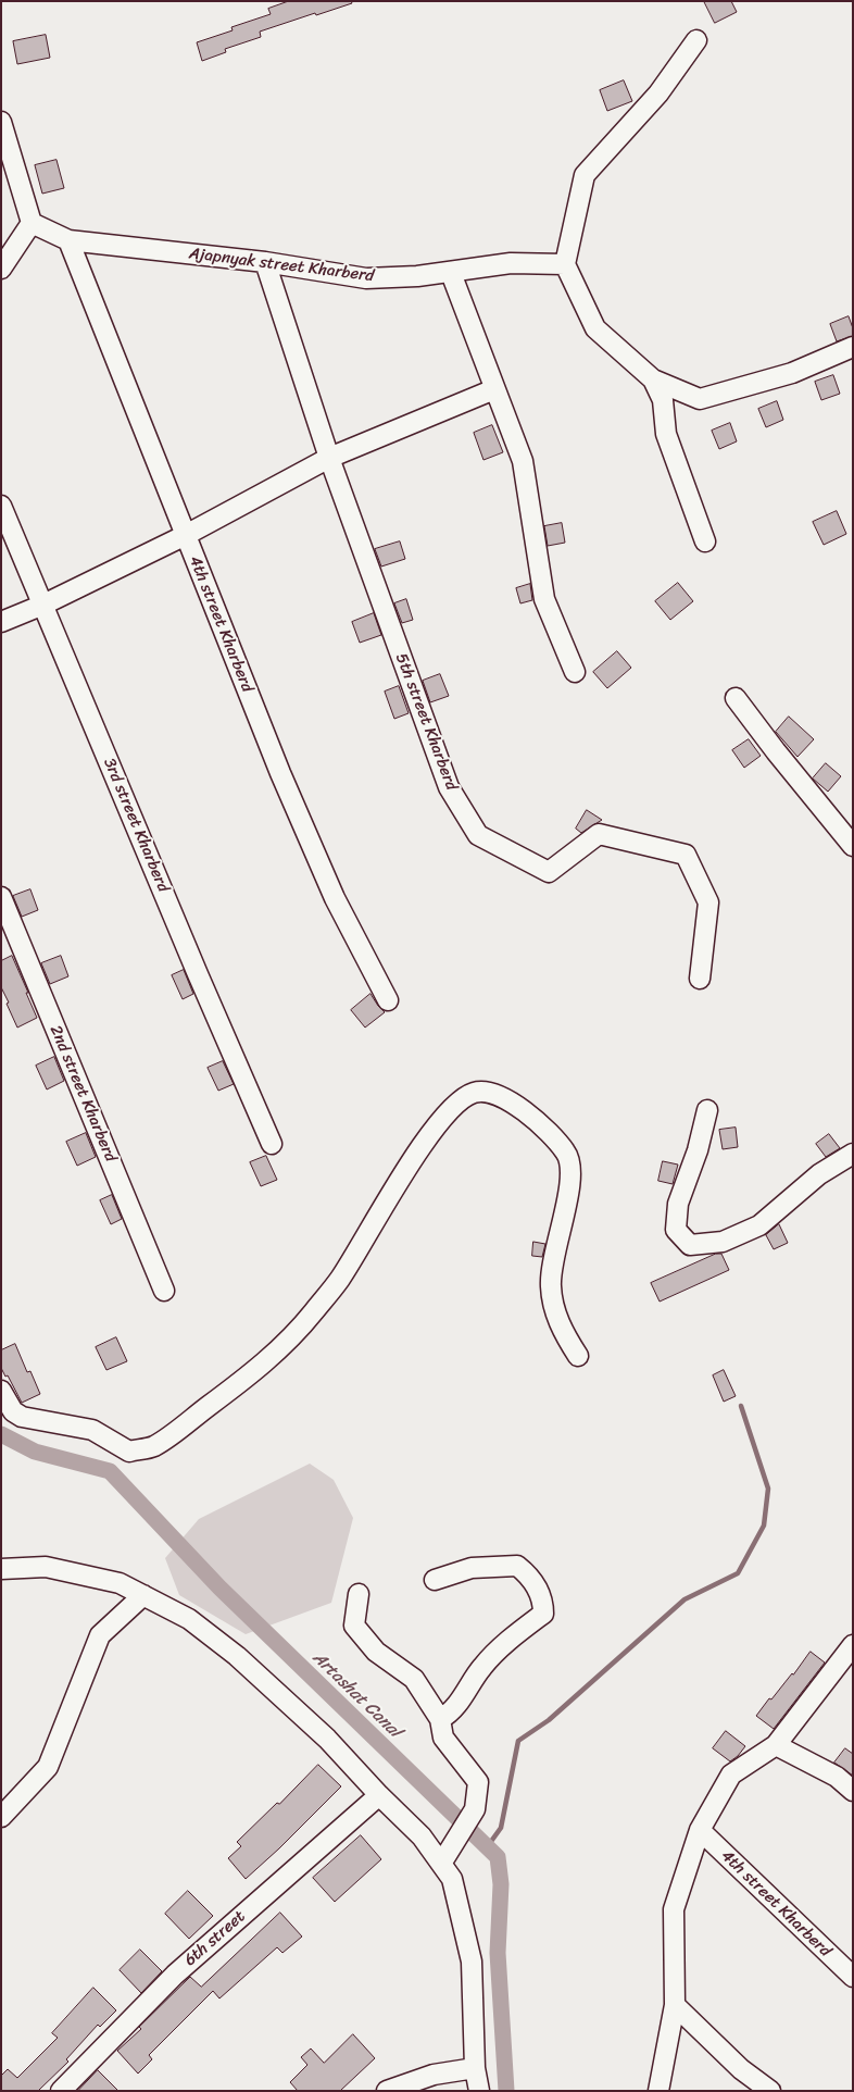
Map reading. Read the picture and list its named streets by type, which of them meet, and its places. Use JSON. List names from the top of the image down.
{
  "streets": {
    "street": [
      "Ajapnyak street Kharberd",
      "4th street Kharberd",
      "5th street Kharberd",
      "3rd street Kharberd",
      "2nd street Kharberd",
      "6th street"
    ]
  },
  "crossings": [
    ["Ajapnyak street Kharberd", "4th street Kharberd"],
    ["Ajapnyak street Kharberd", "5th street Kharberd"]
  ],
  "water": ["Artashat Canal"]
}
